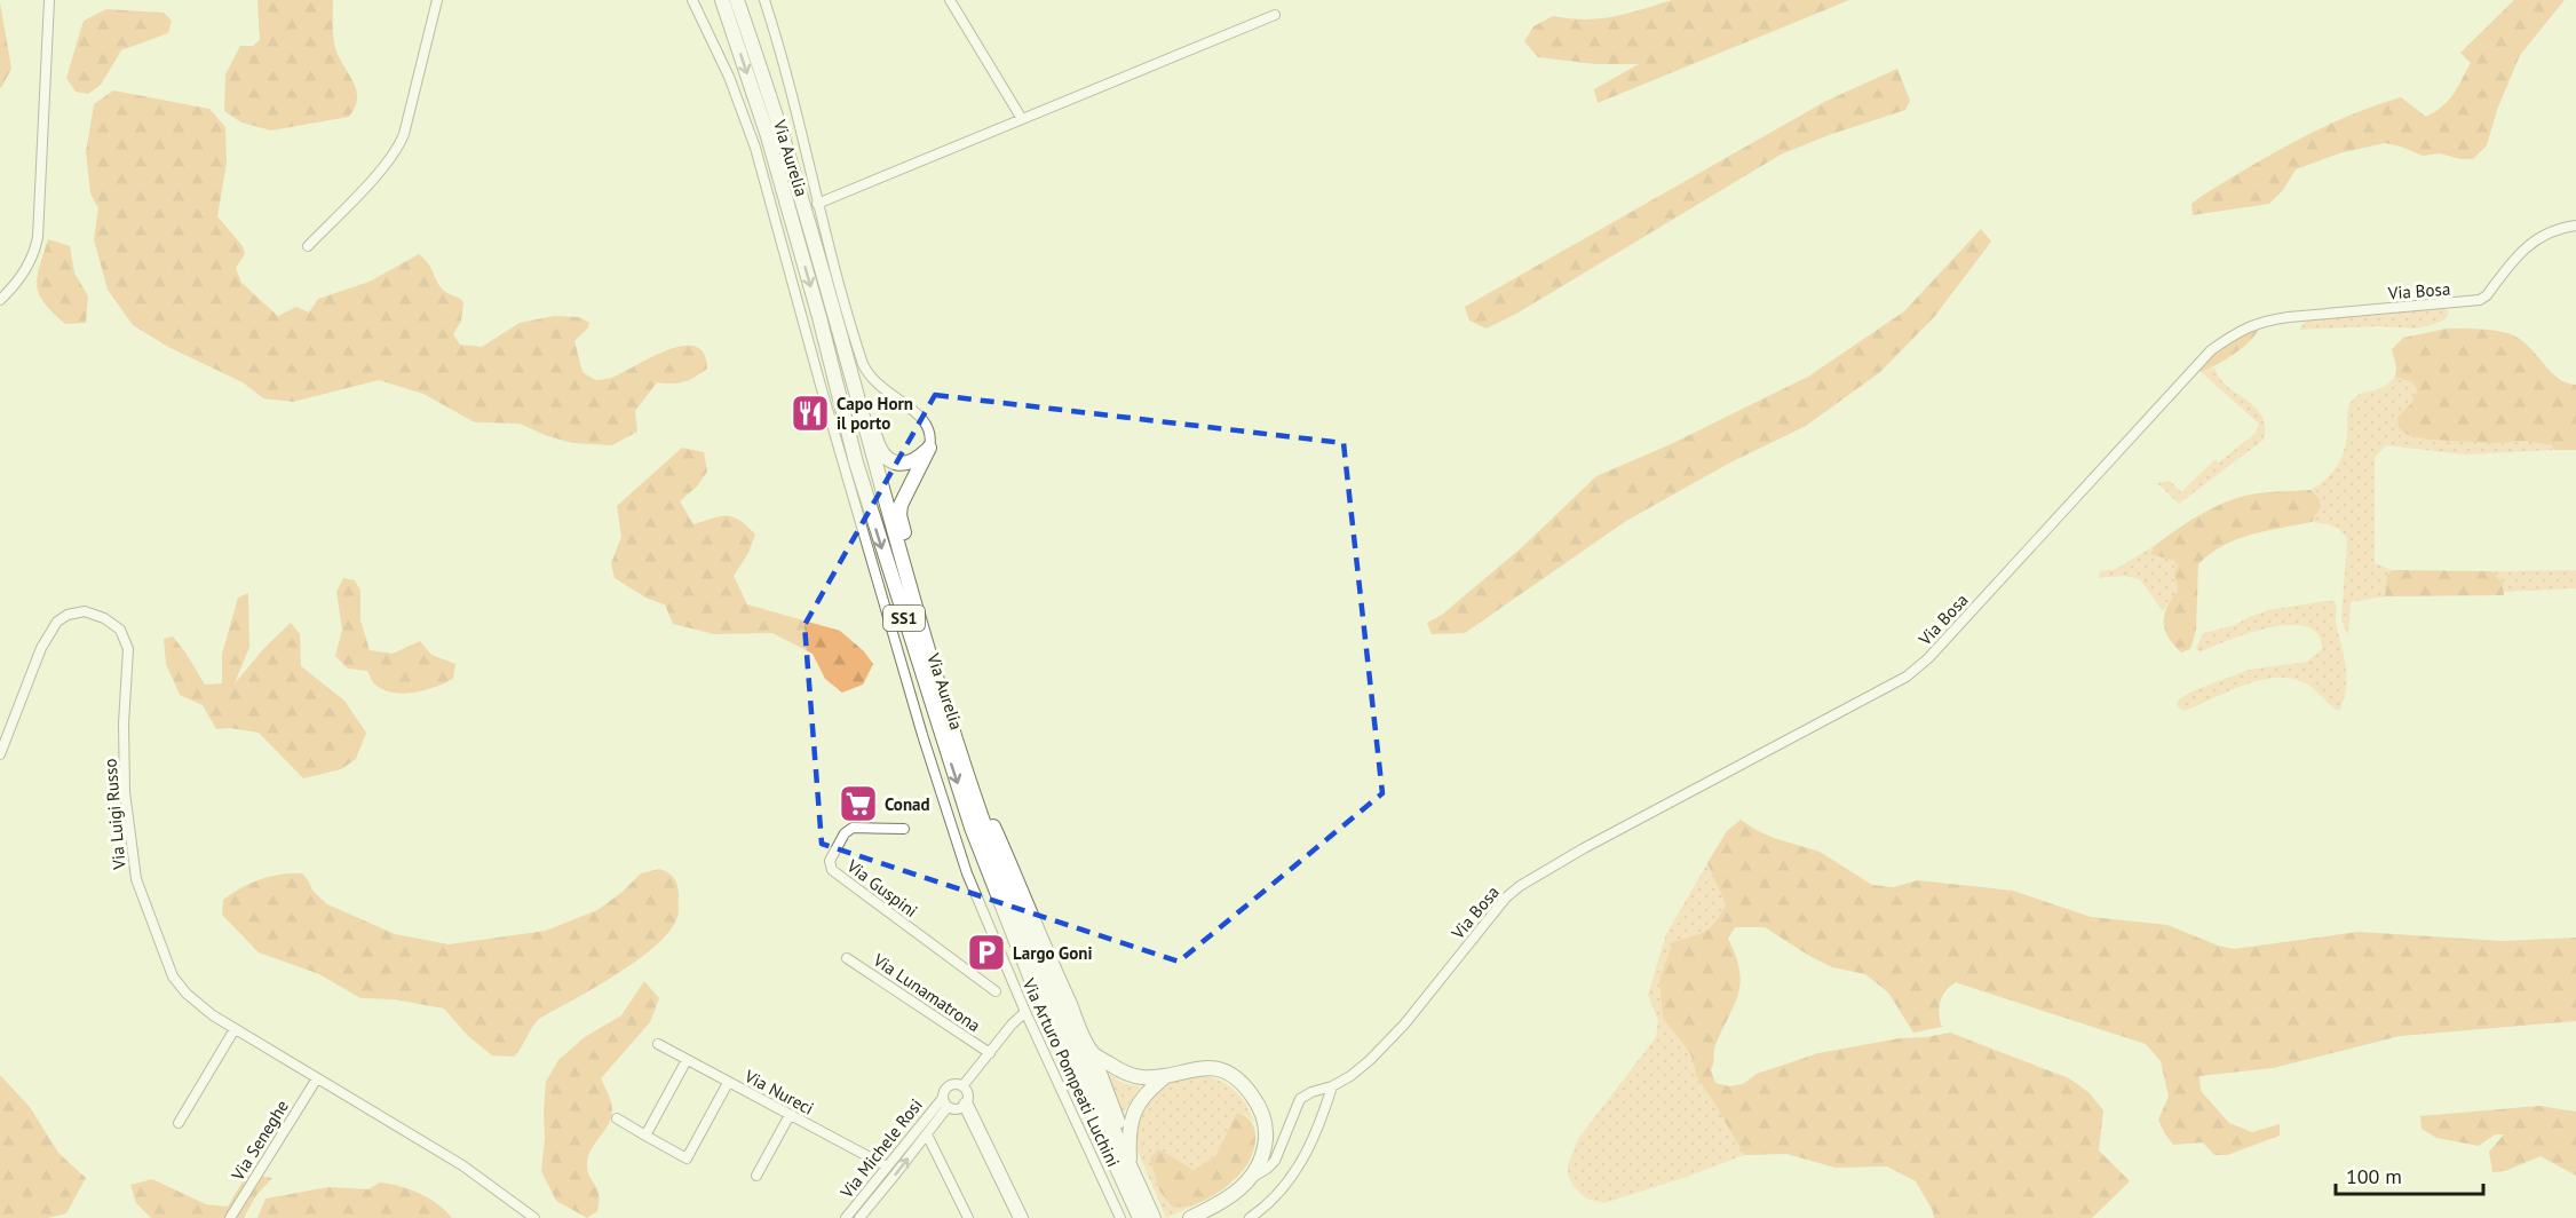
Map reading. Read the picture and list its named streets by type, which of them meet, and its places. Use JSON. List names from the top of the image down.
{
  "streets": {
    "highway": ["Via Aurelia", "SS1"],
    "street": [
      "Via Bosa",
      "Via Luigi Russo",
      "Via Guspini",
      "Via Lunamatrona",
      "Via Arturo Pompeati Luchini",
      "Via Nureci",
      "Via Seneghe",
      "Via Michele Rosi"
    ]
  },
  "crossings": [
    ["Via Luigi Russo", "Via Seneghe"],
    ["Via Nureci", "Via Michele Rosi"]
  ],
  "places": {
    "restaurant": ["Capo Horn il porto"],
    "supermarket": ["Conad"],
    "parking": ["Largo Goni"]
  },
  "scale_bar": "100 m"
}
